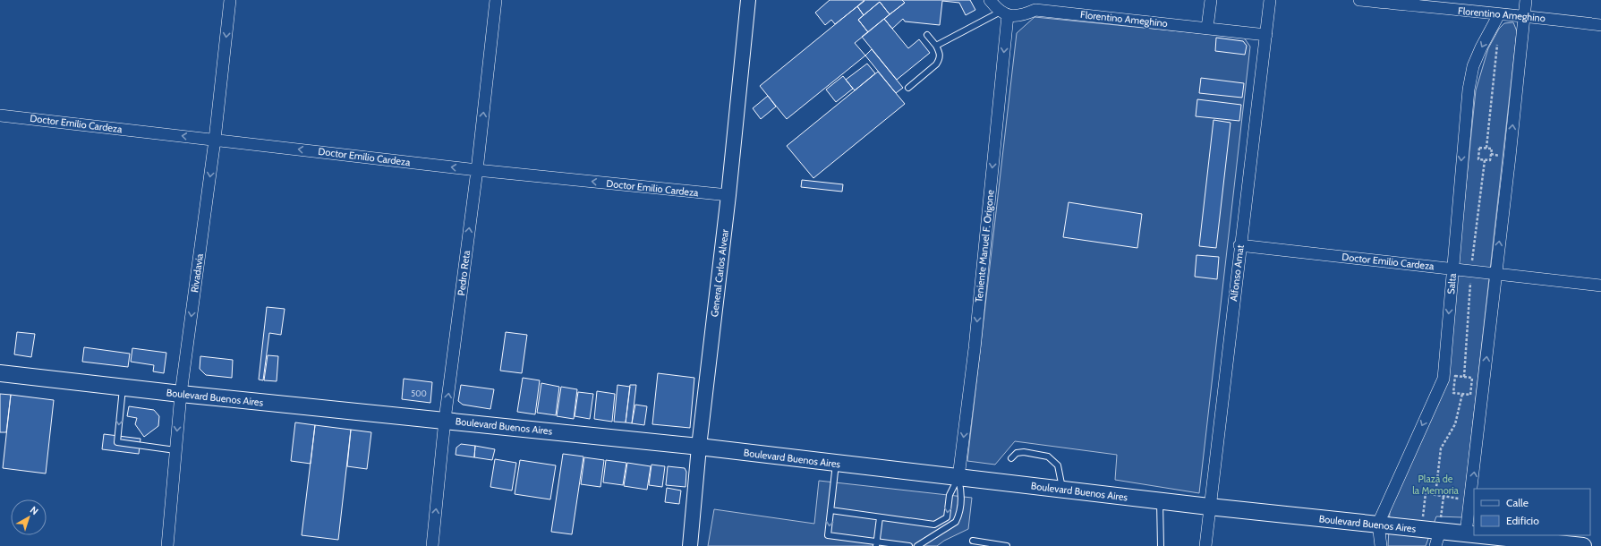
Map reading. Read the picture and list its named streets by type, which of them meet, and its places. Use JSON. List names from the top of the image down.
{
  "streets": {
    "main road": ["Boulevard Buenos Aires"],
    "street": [
      "Florentino Ameghino",
      "Doctor Emilio Cardeza",
      "Teniente Manuel F. Origone",
      "Rivadavia",
      "Pedro Reta",
      "General Carlos Alvear",
      "Alfonso Amat",
      "Salta"
    ]
  },
  "crossings": [
    ["Florentino Ameghino", "Teniente Manuel F. Origone"],
    ["Florentino Ameghino", "Alfonso Amat"],
    ["Florentino Ameghino", "Salta"],
    ["Doctor Emilio Cardeza", "Rivadavia"],
    ["Doctor Emilio Cardeza", "Pedro Reta"],
    ["Doctor Emilio Cardeza", "General Carlos Alvear"],
    ["Doctor Emilio Cardeza", "Alfonso Amat"],
    ["Doctor Emilio Cardeza", "Salta"],
    ["Teniente Manuel F. Origone", "Boulevard Buenos Aires"],
    ["Rivadavia", "Boulevard Buenos Aires"],
    ["Pedro Reta", "Boulevard Buenos Aires"],
    ["General Carlos Alvear", "Boulevard Buenos Aires"],
    ["Alfonso Amat", "Boulevard Buenos Aires"],
    ["Salta", "Boulevard Buenos Aires"]
  ],
  "one_way": [
    "Doctor Emilio Cardeza",
    "Teniente Manuel F. Origone",
    "Rivadavia",
    "Pedro Reta"
  ],
  "parks": ["Plaza de la Memoria"],
  "house_numbers": ["500"],
  "legend": ["Calle", "Edificio"],
  "north": "top right"
}
